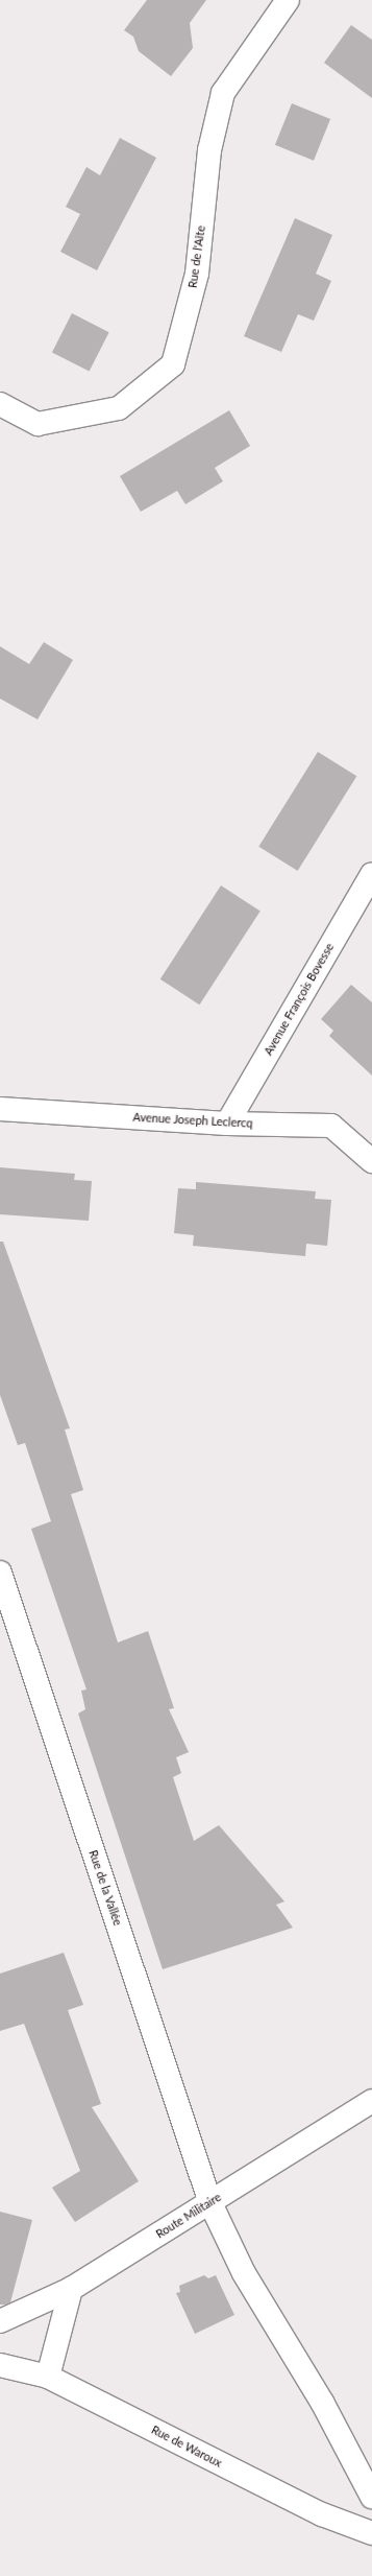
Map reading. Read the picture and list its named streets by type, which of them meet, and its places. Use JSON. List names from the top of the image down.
{
  "streets": {
    "street": [
      "Rue de l'Aîte",
      "Avenue François Bovesse",
      "Avenue Joseph Leclercq",
      "Rue de la Vallée",
      "Route Militaire",
      "Rue de Waroux"
    ]
  },
  "crossings": [
    ["Avenue François Bovesse", "Avenue Joseph Leclercq"],
    ["Rue de la Vallée", "Route Militaire"]
  ]
}
